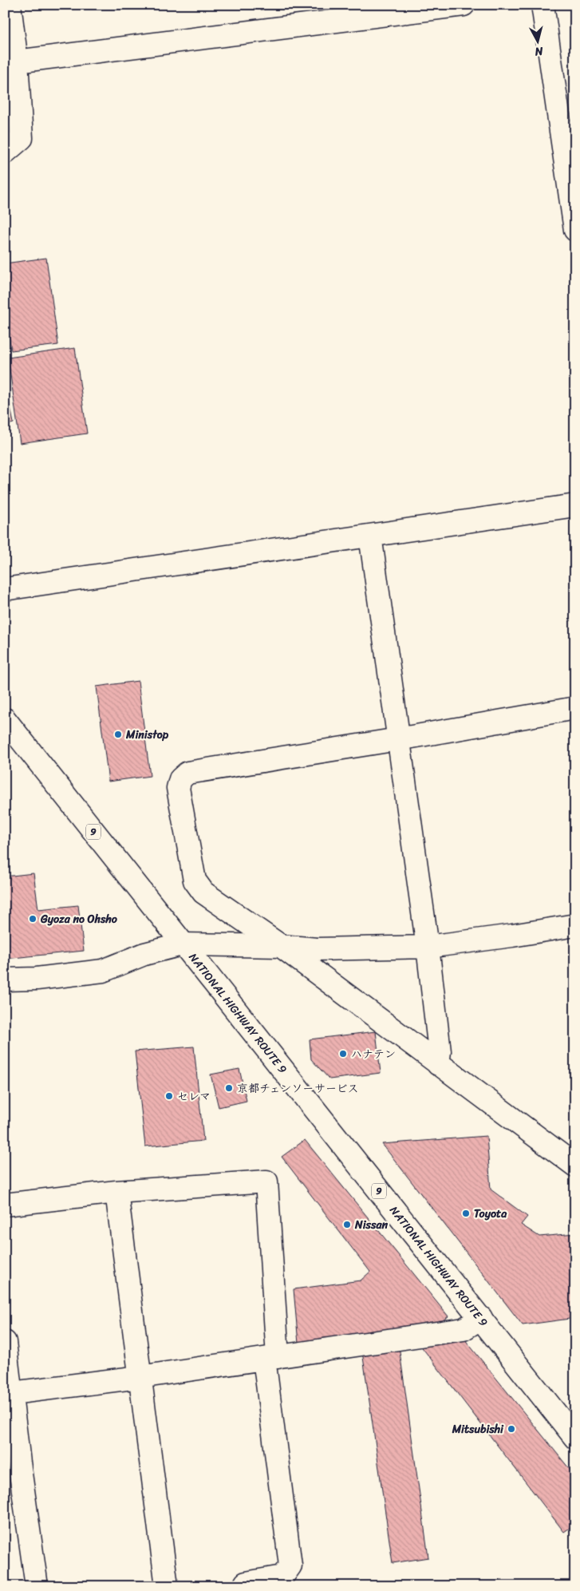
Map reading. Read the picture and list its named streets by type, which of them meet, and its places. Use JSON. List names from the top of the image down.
{
  "streets": {
    "main road": ["9", "NATIONAL HIGHWAY ROUTE 9"]
  },
  "places": [
    "Ministop",
    "Gyoza no Ohsho",
    "ハナテン",
    "京都チェンソーサービス",
    "セレマ",
    "Toyota",
    "Nissan",
    "Mitsubishi"
  ],
  "north": "bottom"
}
